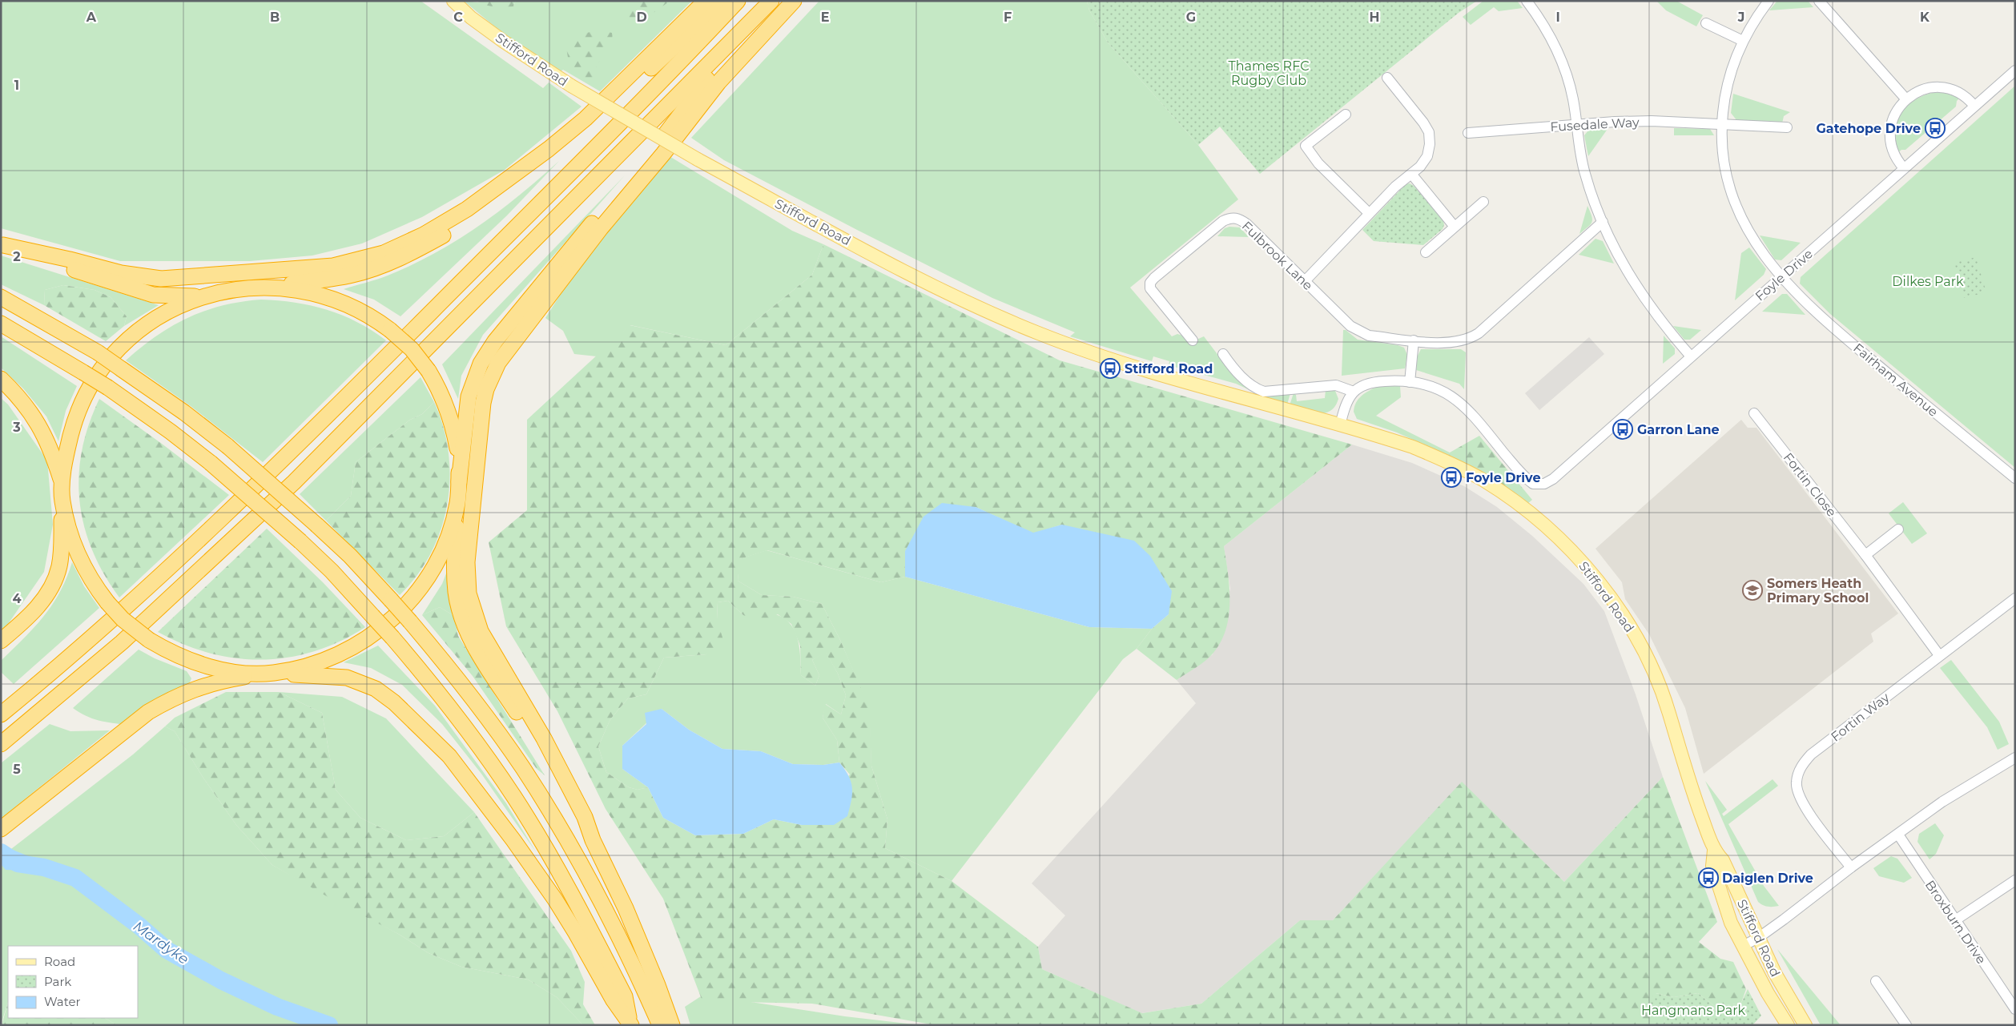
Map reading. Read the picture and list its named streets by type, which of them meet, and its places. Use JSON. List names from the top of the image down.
{
  "streets": {
    "main road": ["Stifford Road"],
    "street": [
      "Fusedale Way",
      "Fulbrook Lane",
      "Foyle Drive",
      "Fairham Avenue",
      "Fortin Close",
      "Fortin Way",
      "Broxburn Drive"
    ]
  },
  "crossings": [
    ["Fusedale Way", "Fairham Avenue"],
    ["Foyle Drive", "Fairham Avenue"],
    ["Fortin Close", "Fortin Way"]
  ],
  "water": ["Mardyke"],
  "parks": ["Thames RFC Rugby Club", "Dilkes Park", "Hangmans Park"],
  "places": {
    "bus stop": [
      "Gatehope Drive",
      "Stifford Road",
      "Garron Lane",
      "Foyle Drive",
      "Daiglen Drive"
    ],
    "school or university": ["Somers Heath Primary School"]
  },
  "legend": ["Road", "Park", "Water"],
  "grid": {
    "columns": [
      "A",
      "B",
      "C",
      "D",
      "E",
      "F",
      "G",
      "H",
      "I",
      "J",
      "K"
    ],
    "rows": [
      "1",
      "2",
      "3",
      "4",
      "5"
    ]
  }
}
